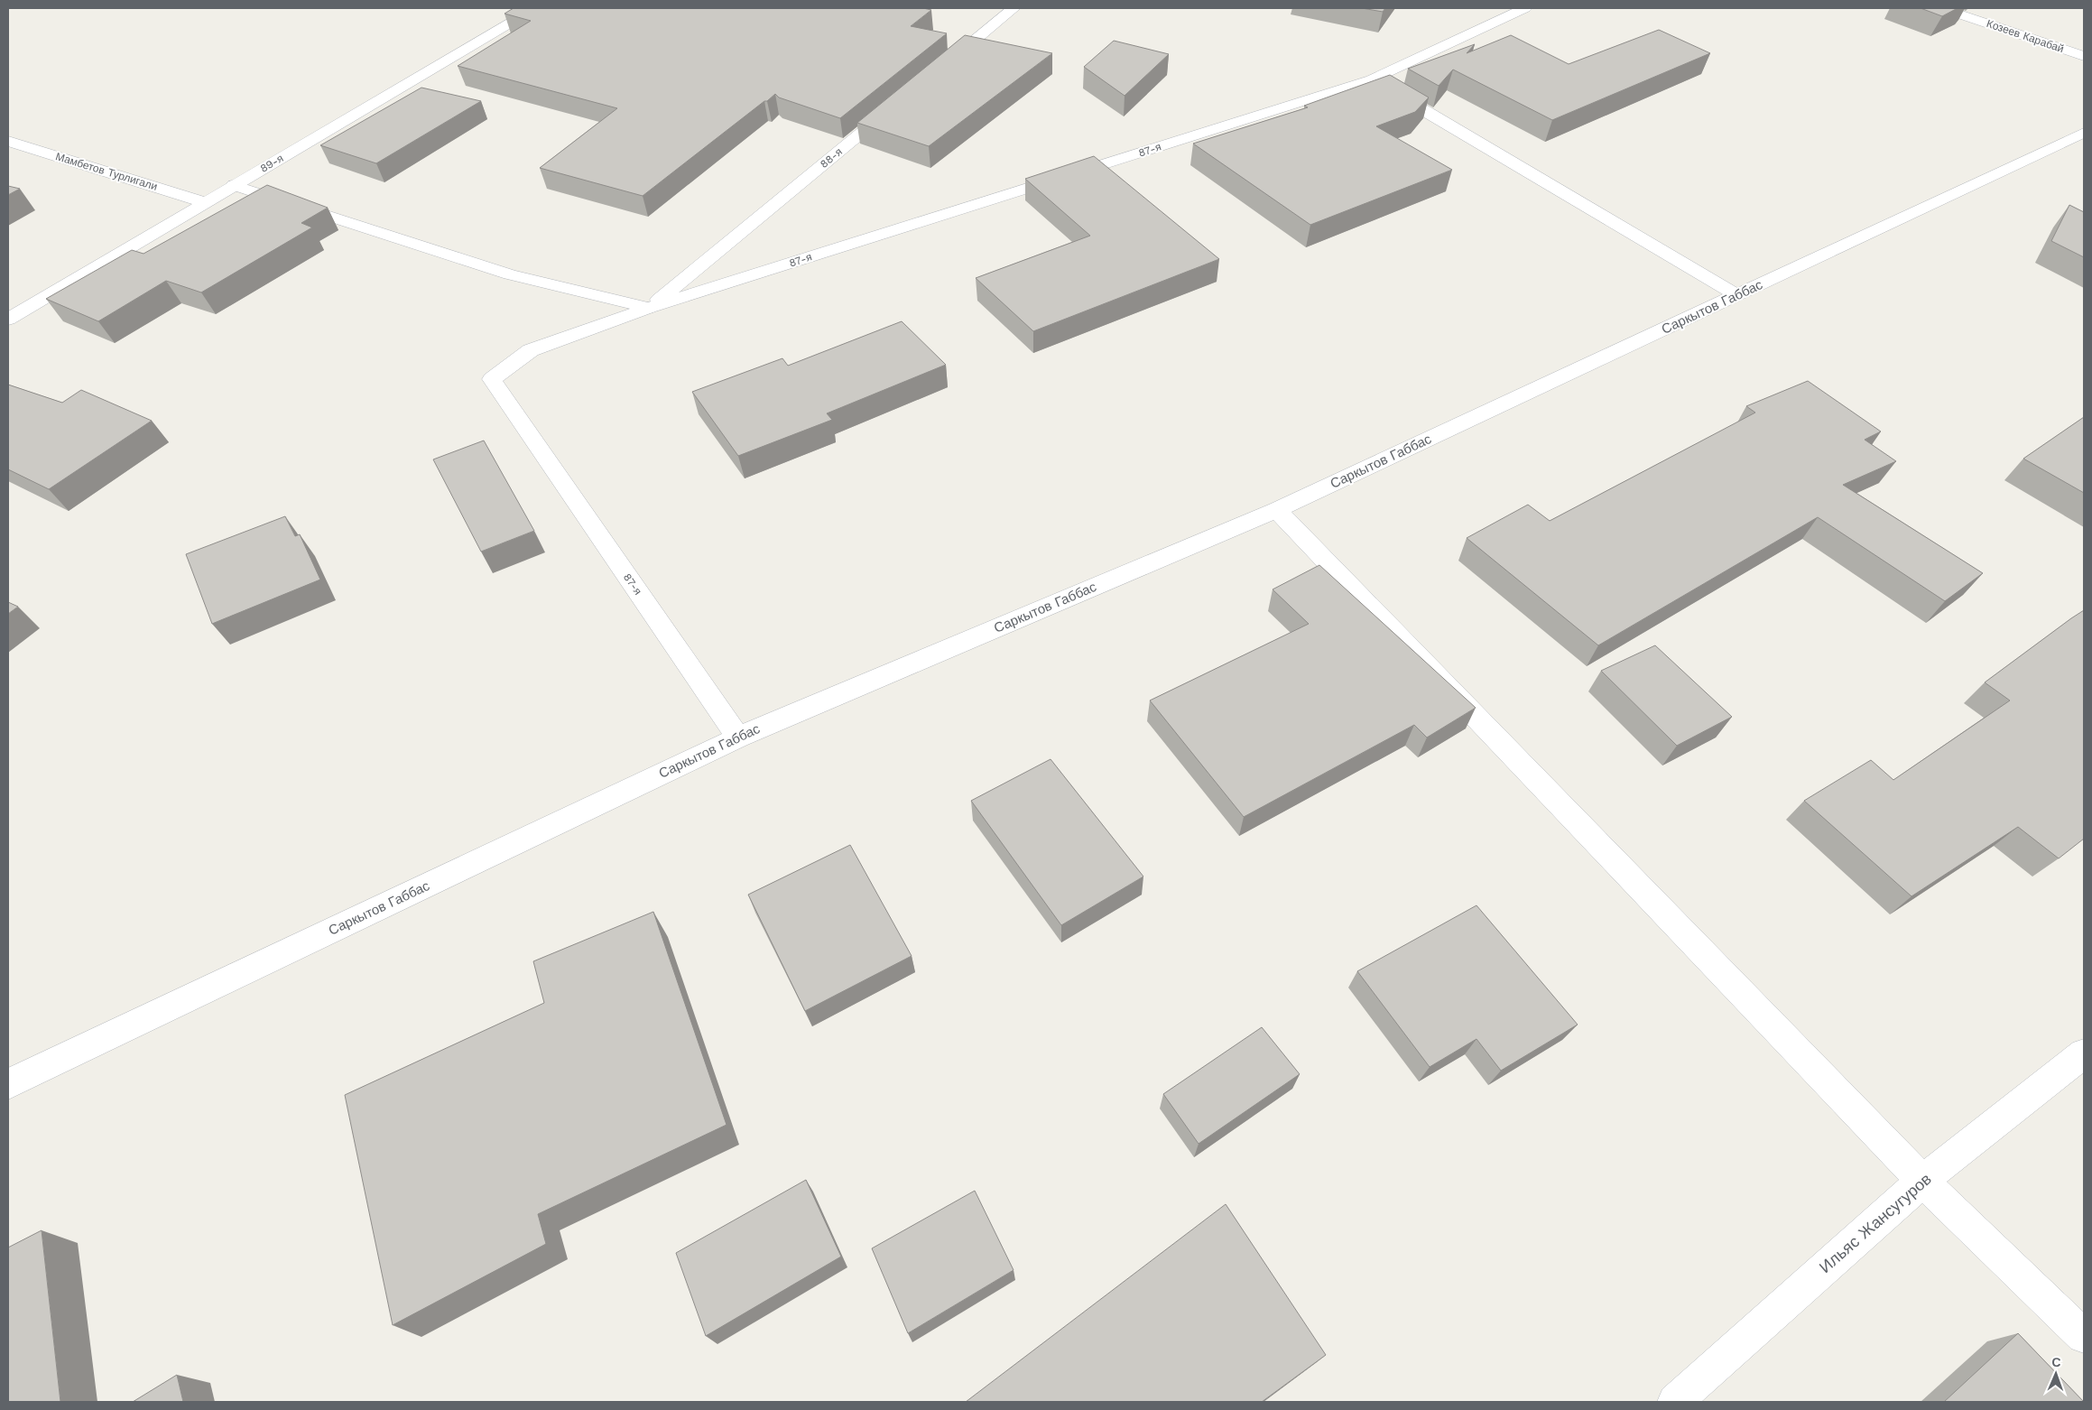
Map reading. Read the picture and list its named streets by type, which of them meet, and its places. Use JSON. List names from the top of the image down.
{
  "streets": {
    "street": [
      "Козеев Карабай",
      "87-я",
      "88-я",
      "89-я",
      "Мамбетов Турлигали",
      "Саркытов Габбас",
      "Ильяс Жансугуров"
    ]
  },
  "crossings": [
    ["87-я", "88-я"],
    ["87-я", "Саркытов Габбас"],
    ["89-я", "Мамбетов Турлигали"]
  ],
  "north": "top"
}
